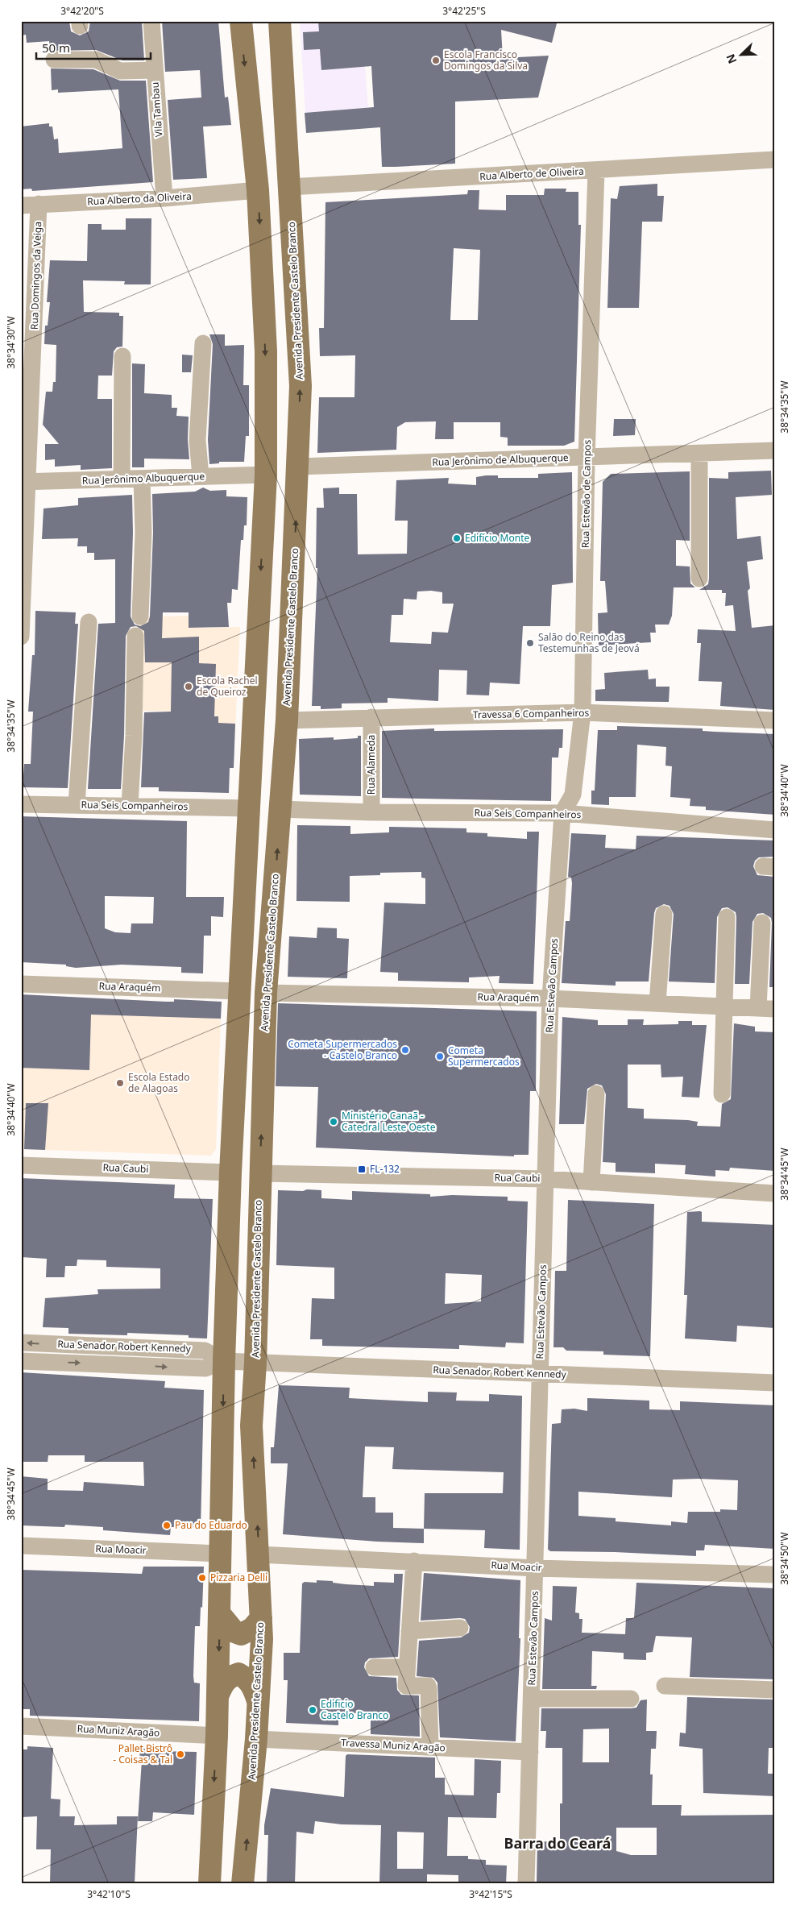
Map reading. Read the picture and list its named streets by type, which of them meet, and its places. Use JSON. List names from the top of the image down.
{
  "streets": {
    "main road": ["Avenida Presidente Castelo Branco"],
    "street": [
      "Vila Tambau",
      "Rua Alberto de Oliveira",
      "Rua Alberto da Oliveira",
      "Rua Domingos da Veiga",
      "Rua Jerônimo de Albuquerque",
      "Rua Jerônimo Albuquerque",
      "Rua Estevão de Campos",
      "Travessa 6 Companheiros",
      "Rua Alameda",
      "Rua Seis Companheiros",
      "Rua Estevão Campos",
      "Rua Araquém",
      "Rua Caubi",
      "Rua Senador Robert Kennedy",
      "Rua Moacir",
      "Rua Muniz Aragão",
      "Travessa Muniz Aragão"
    ]
  },
  "crossings": [
    ["Vila Tambau", "Rua Alberto da Oliveira"],
    ["Rua Alberto de Oliveira", "Avenida Presidente Castelo Branco"],
    ["Rua Alberto de Oliveira", "Rua Estevão de Campos"],
    ["Rua Alberto da Oliveira", "Rua Domingos da Veiga"],
    ["Rua Domingos da Veiga", "Rua Jerônimo Albuquerque"],
    ["Avenida Presidente Castelo Branco", "Rua Jerônimo de Albuquerque"],
    ["Avenida Presidente Castelo Branco", "Travessa 6 Companheiros"],
    ["Avenida Presidente Castelo Branco", "Rua Seis Companheiros"],
    ["Avenida Presidente Castelo Branco", "Rua Araquém"],
    ["Avenida Presidente Castelo Branco", "Rua Caubi"],
    ["Avenida Presidente Castelo Branco", "Rua Senador Robert Kennedy"],
    ["Avenida Presidente Castelo Branco", "Rua Moacir"],
    ["Avenida Presidente Castelo Branco", "Travessa Muniz Aragão"],
    ["Rua Jerônimo de Albuquerque", "Rua Estevão de Campos"],
    ["Rua Estevão de Campos", "Travessa 6 Companheiros"],
    ["Rua Estevão de Campos", "Rua Seis Companheiros"],
    ["Rua Estevão de Campos", "Rua Estevão Campos"],
    ["Travessa 6 Companheiros", "Rua Alameda"],
    ["Rua Alameda", "Rua Seis Companheiros"],
    ["Rua Seis Companheiros", "Rua Estevão Campos"],
    ["Rua Estevão Campos", "Rua Araquém"],
    ["Rua Estevão Campos", "Rua Caubi"],
    ["Rua Estevão Campos", "Rua Senador Robert Kennedy"],
    ["Rua Estevão Campos", "Rua Moacir"],
    ["Rua Estevão Campos", "Travessa Muniz Aragão"]
  ],
  "districts": ["Barra do Ceará"],
  "places": {
    "other": [
      "Escola Francisco Domingos da Silva",
      "Edifício Monte",
      "Salão do Reino das Testemunhas de Jeová",
      "Escola Rachel de Queiroz",
      "Cometa Supermercados - Castelo Branco",
      "Cometa Supermercados",
      "Escola Estado de Alagoas",
      "Ministério Canaã - Catedral Leste Oeste",
      "Pau do Eduardo",
      "Pizzaria Delli",
      "Edificio Castelo Branco",
      "Pallet Bistrô - Coisas & Tal"
    ],
    "transit": ["FL-132"]
  },
  "scale_bar": "50 m",
  "north": "bottom left",
  "coordinates": [
    "3°42'20\"S",
    "3°42'25\"S",
    "38°34'30\"W",
    "38°34'35\"W",
    "38°34'40\"W",
    "38°34'45\"W",
    "38°34'50\"W",
    "3°42'10\"S",
    "3°42'15\"S"
  ]
}
